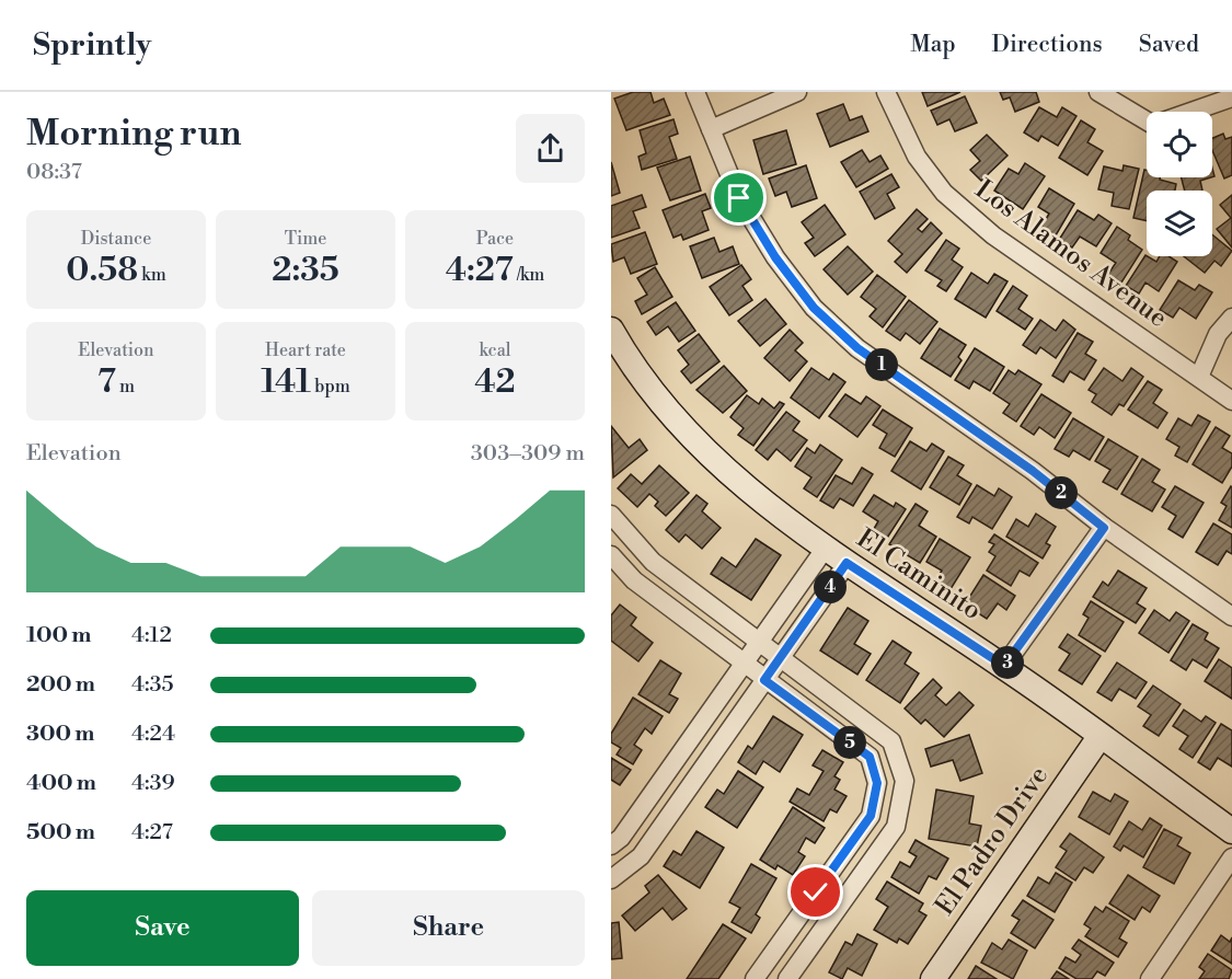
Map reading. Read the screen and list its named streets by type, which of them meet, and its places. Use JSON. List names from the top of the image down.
{
  "streets": {
    "street": ["Los Alamos Avenue", "El Caminito", "El Padro Drive"]
  },
  "crossings": [
    ["El Caminito", "El Padro Drive"]
  ],
  "page": {
    "header": "Sprintly",
    "nav": ["Map", "Directions", "Saved"],
    "heading": ["Morning run", "08:37"],
    "stats": [
      ["Distance", "0.58 km"],
      ["Time", "2:35"],
      ["Pace", "4:27 /km"],
      ["Elevation", "7 m"],
      ["Heart rate", "141 bpm"],
      ["kcal", "42"]
    ],
    "pins": [
      "1",
      "2",
      "4",
      "3",
      "5"
    ],
    "chart": ["Elevation", "303–309 m"],
    "list": [
      {
        "name": "100 m",
        "note": "4:12"
      },
      {
        "name": "200 m",
        "note": "4:35"
      },
      {
        "name": "300 m",
        "note": "4:24"
      },
      {
        "name": "400 m",
        "note": "4:39"
      },
      {
        "name": "500 m",
        "note": "4:27"
      }
    ],
    "buttons": ["Save", "Share"]
  }
}
